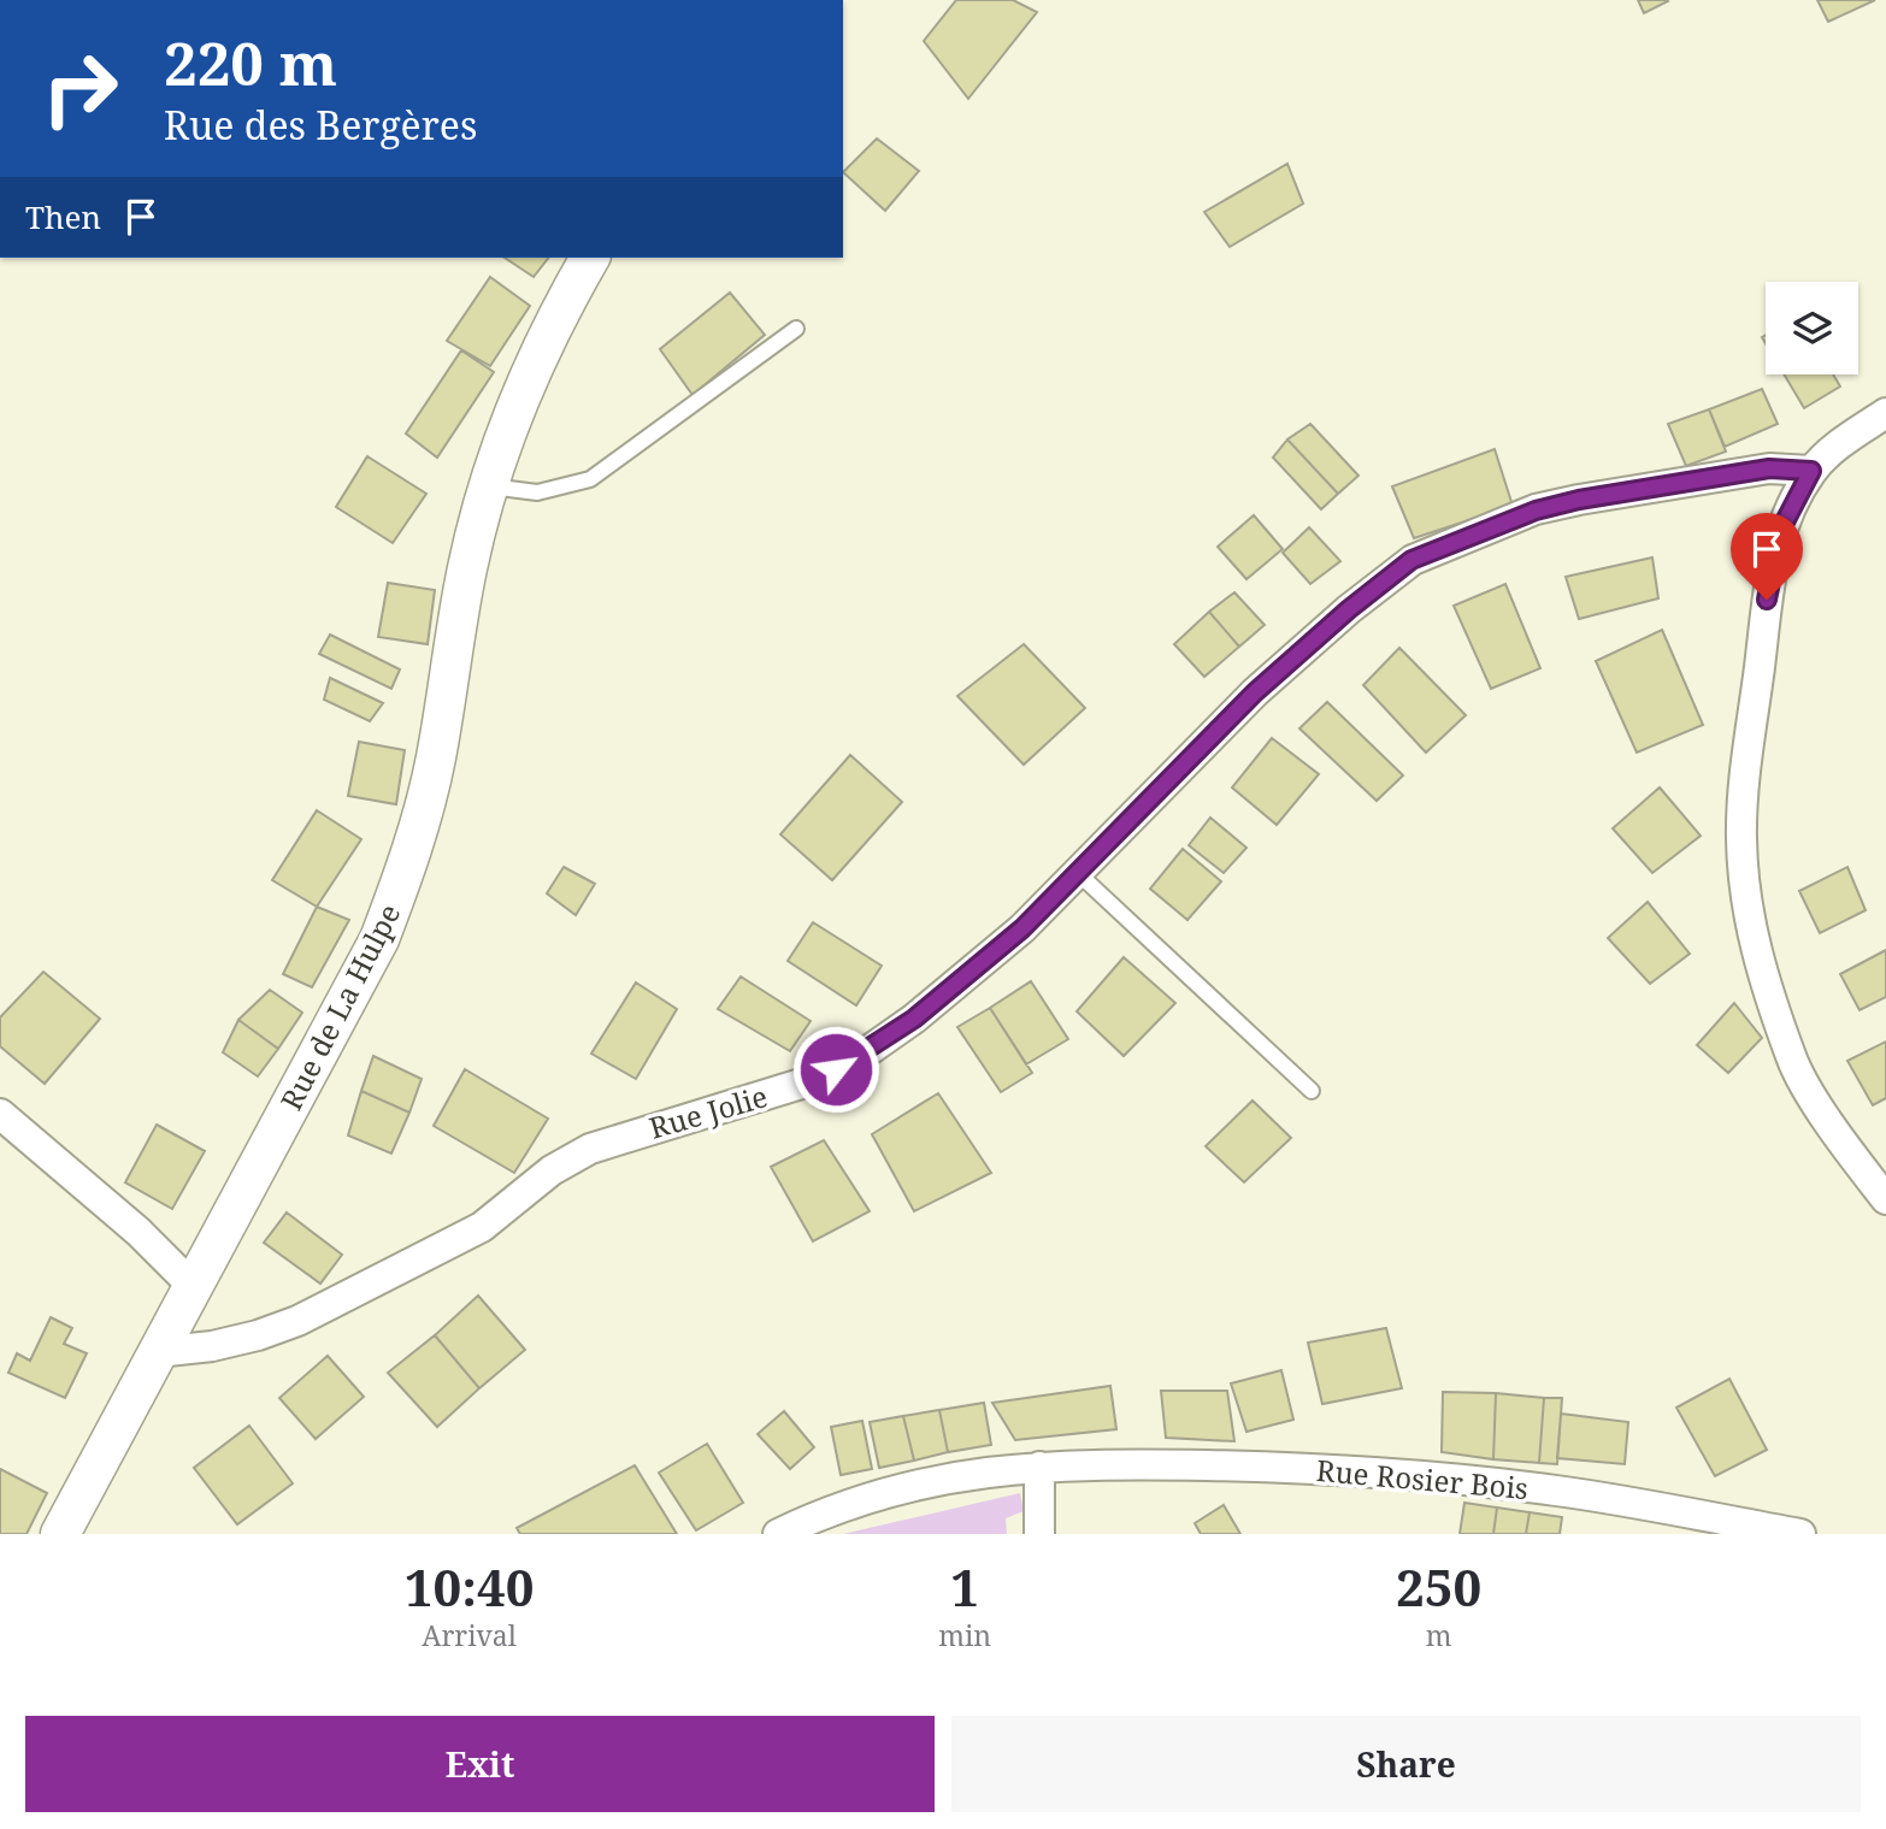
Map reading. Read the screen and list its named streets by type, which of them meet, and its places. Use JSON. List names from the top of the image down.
{
  "streets": {
    "street": ["Rue de La Hulpe", "Rue Jolie", "Rue Rosier Bois"]
  },
  "crossings": [
    ["Rue de La Hulpe", "Rue Jolie"]
  ],
  "page": {
    "turn": ["220 m", "Rue des Bergères"],
    "then": "Then",
    "eta": [
      "10:40",
      "Arrival",
      "1",
      "min",
      "250",
      "m"
    ],
    "buttons": ["Exit", "Share"]
  }
}
